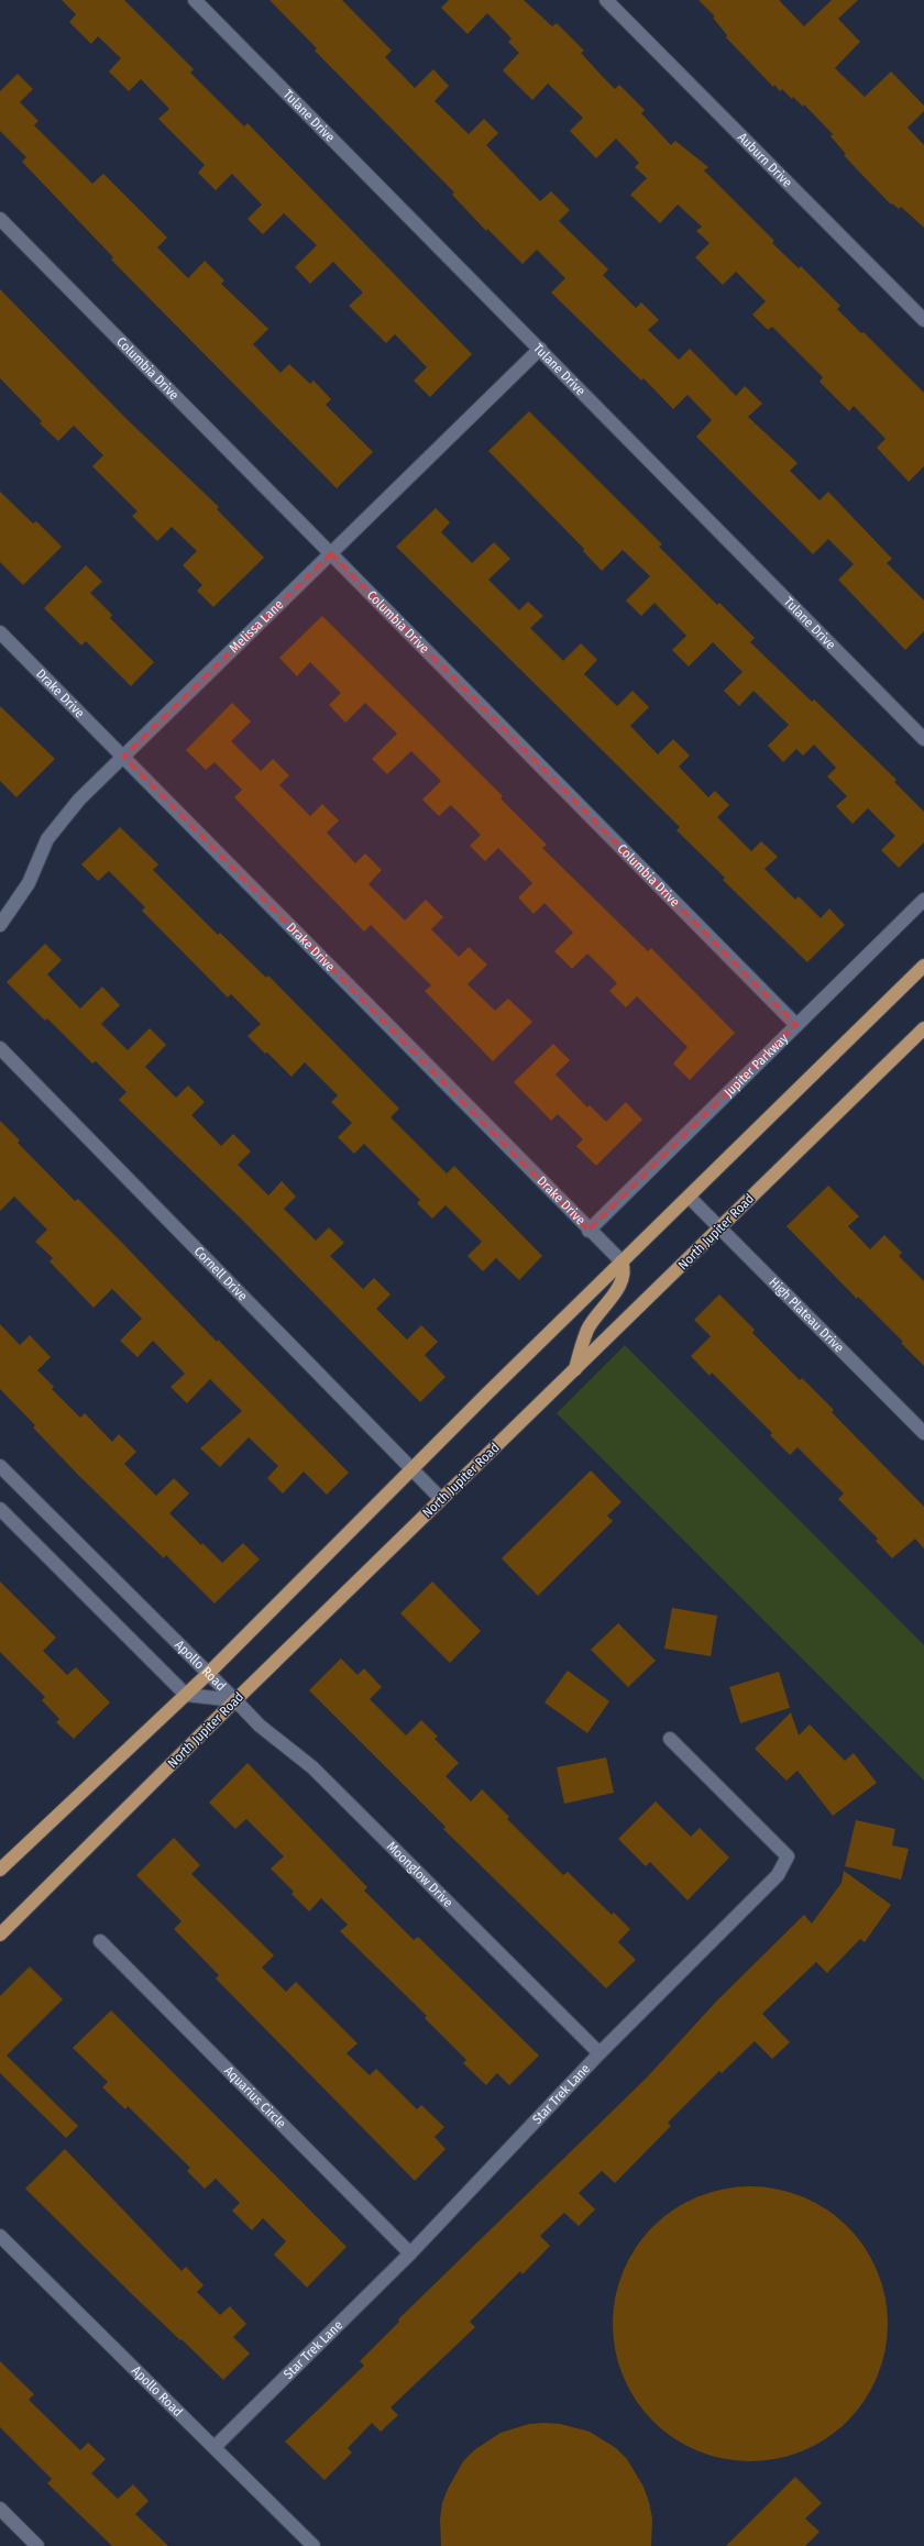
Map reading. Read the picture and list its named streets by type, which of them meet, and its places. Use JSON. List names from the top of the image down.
{
  "streets": {
    "main road": ["North Jupiter Road"],
    "street": [
      "Tulane Drive",
      "Auburn Drive",
      "Columbia Drive",
      "Melissa Lane",
      "Drake Drive",
      "Jupiter Parkway",
      "Cornell Drive",
      "High Plateau Drive",
      "Apollo Road",
      "Moonglow Drive",
      "Star Trek Lane",
      "Aquarius Circle"
    ]
  },
  "crossings": [
    ["Tulane Drive", "Melissa Lane"],
    ["Columbia Drive", "Melissa Lane"],
    ["Columbia Drive", "Jupiter Parkway"],
    ["Melissa Lane", "Drake Drive"],
    ["Drake Drive", "Jupiter Parkway"],
    ["North Jupiter Road", "Cornell Drive"],
    ["North Jupiter Road", "High Plateau Drive"],
    ["North Jupiter Road", "Apollo Road"],
    ["North Jupiter Road", "Moonglow Drive"],
    ["Apollo Road", "Moonglow Drive"],
    ["Apollo Road", "Star Trek Lane"],
    ["Moonglow Drive", "Star Trek Lane"],
    ["Star Trek Lane", "Aquarius Circle"]
  ]
}
